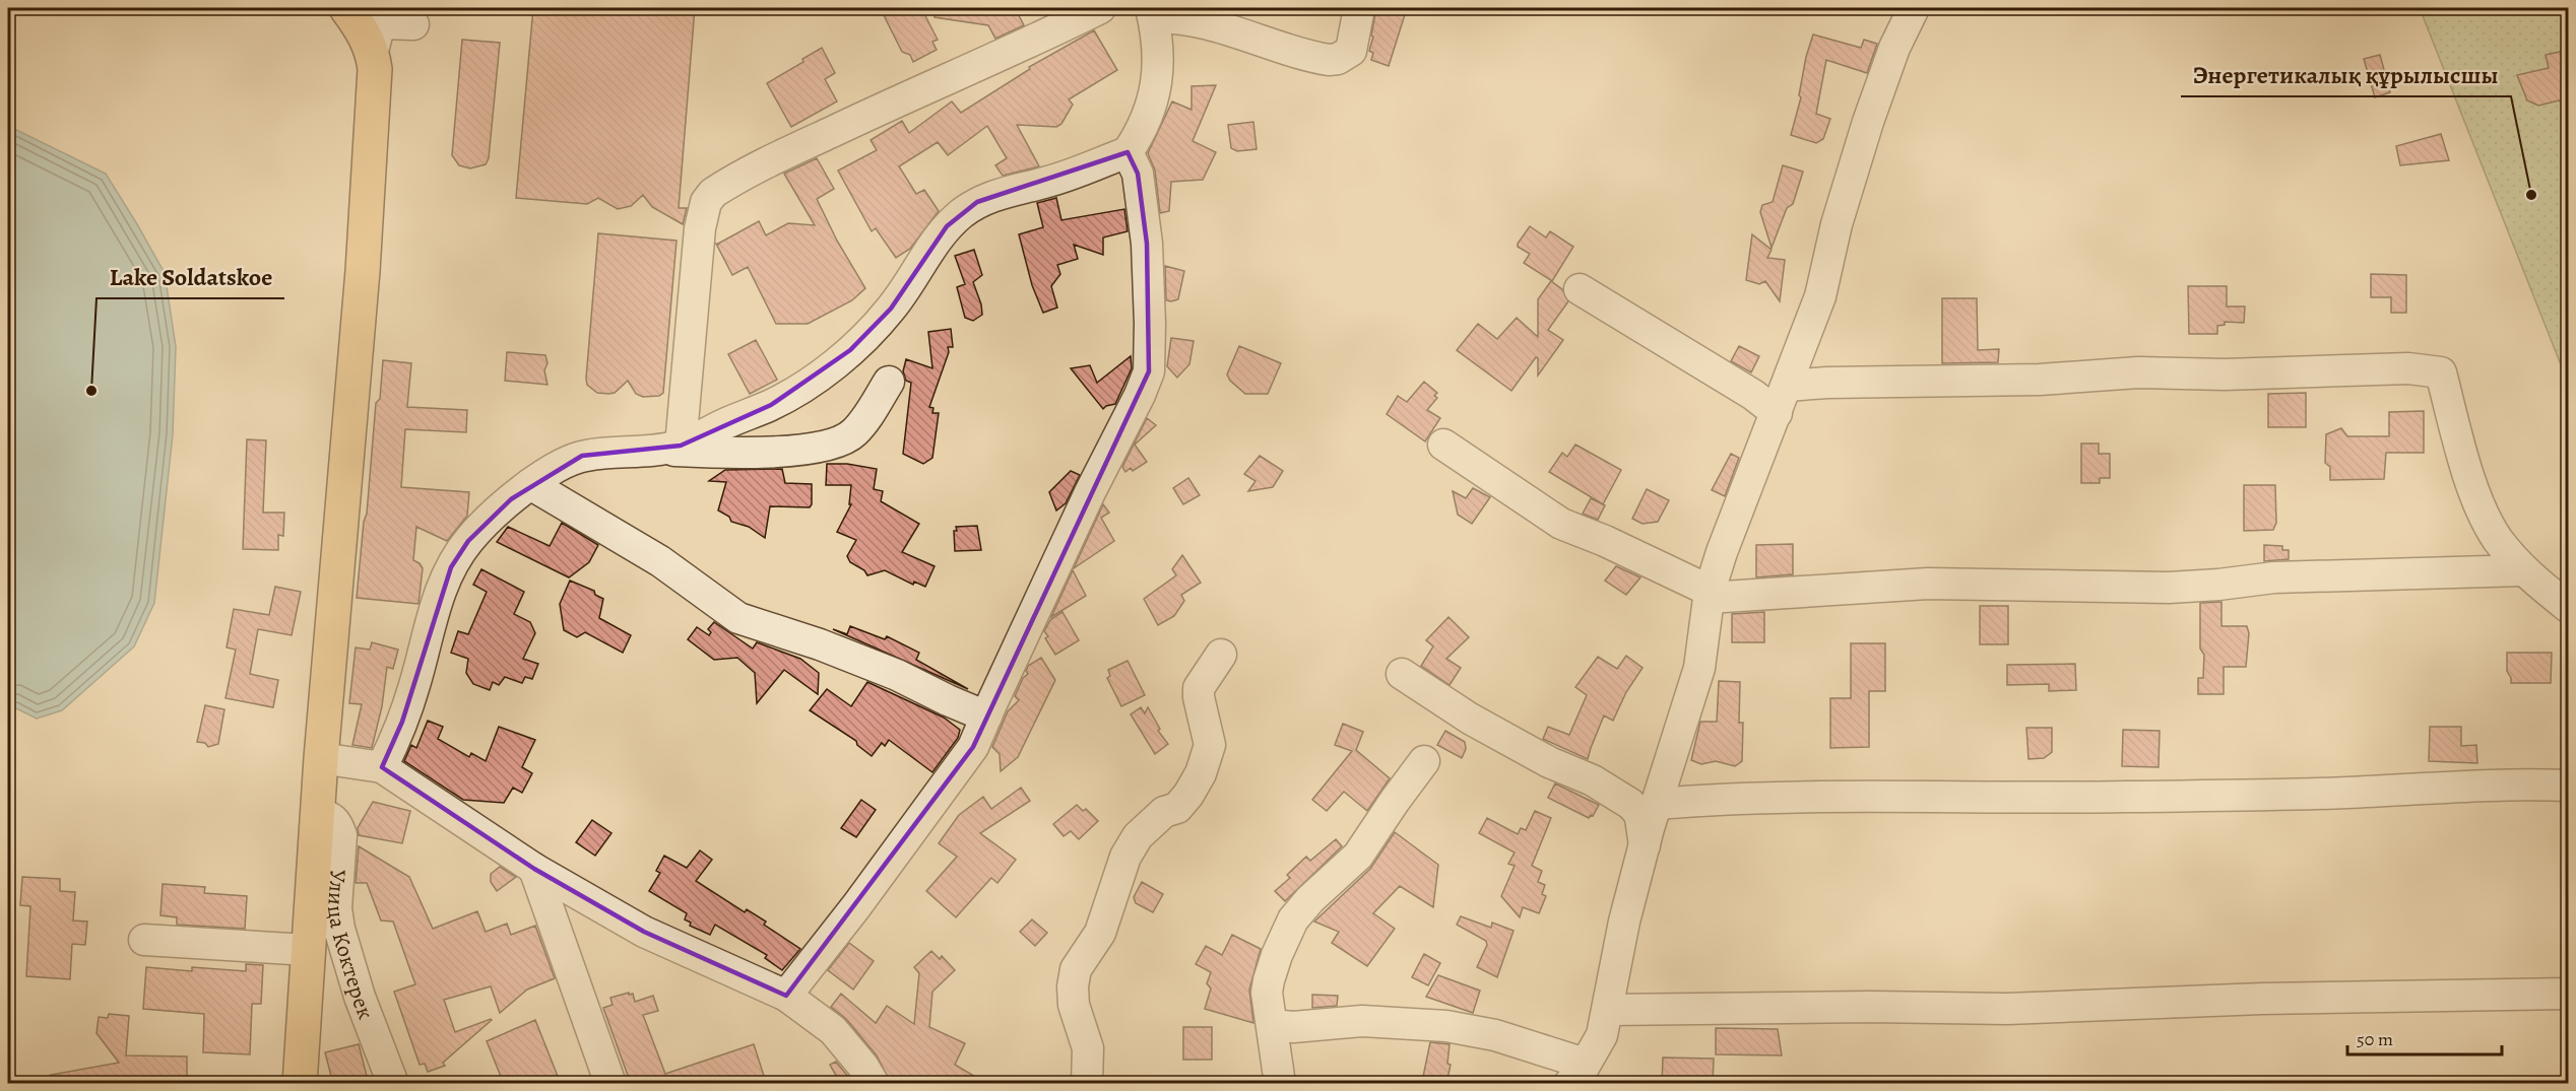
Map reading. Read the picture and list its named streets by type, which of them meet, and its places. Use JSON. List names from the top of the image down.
{
  "streets": {
    "street": ["Улица Коктерек"]
  },
  "places": ["Энергетикалық құрылысшы", "Lake Soldatskoe"],
  "scale_bar": "50 m"
}
